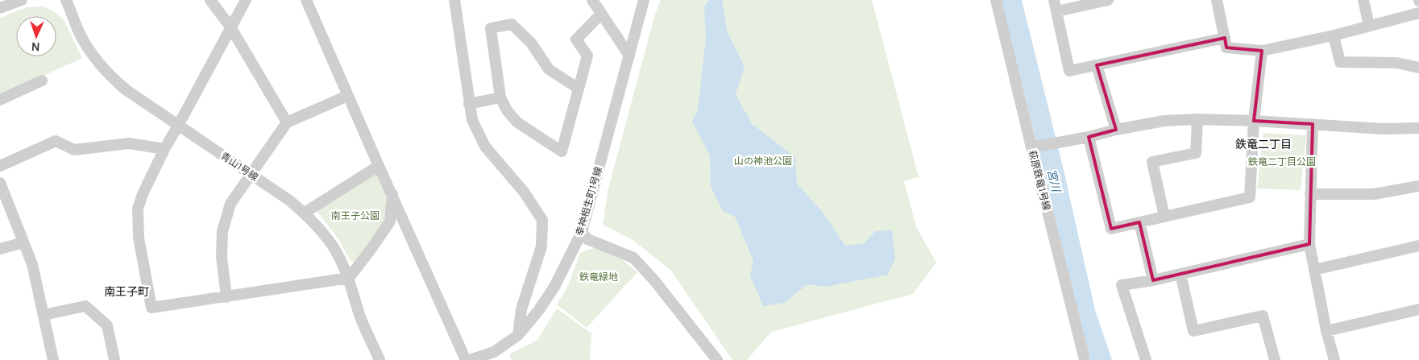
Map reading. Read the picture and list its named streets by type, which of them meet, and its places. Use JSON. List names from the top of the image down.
{
  "streets": {
    "street": ["青山1号線", "萩原鉄竜1号線", "幸神相生町1号線"]
  },
  "districts": ["鉄竜二丁目", "南王子町"],
  "water": ["宮川"],
  "parks": [
    "山の神池公園",
    "鉄竜二丁目公園",
    "南王子公園",
    "鉄竜緑地"
  ],
  "north": "bottom"
}
